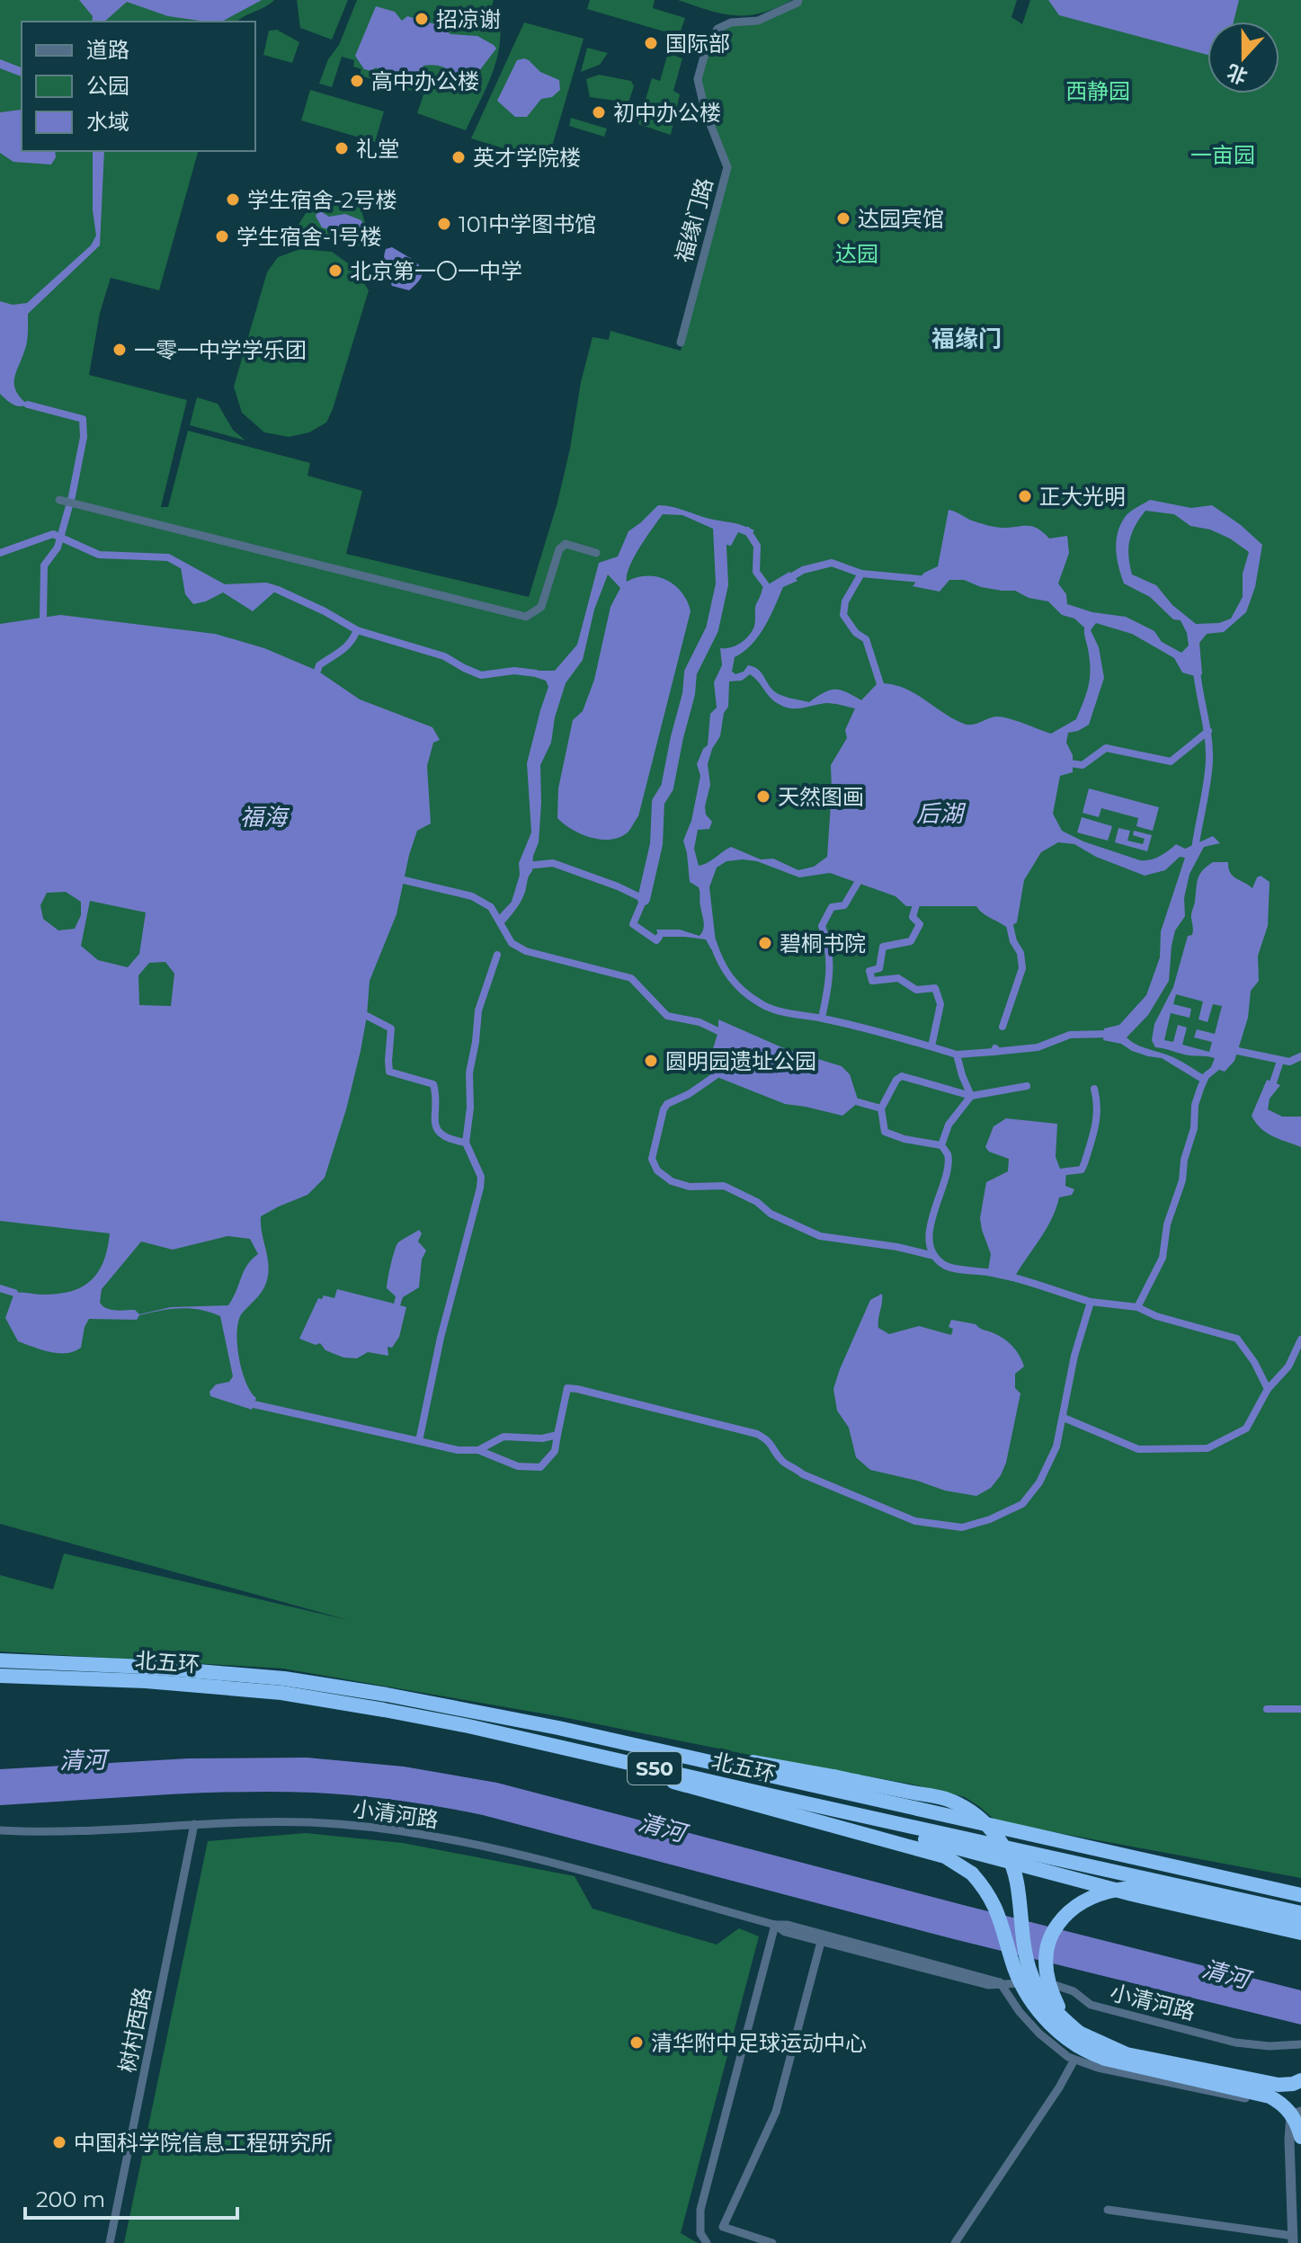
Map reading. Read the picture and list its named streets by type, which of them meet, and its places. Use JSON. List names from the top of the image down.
{
  "streets": {
    "highway": ["北五环", "S50"],
    "street": ["福缘门路", "小清河路", "树村西路"]
  },
  "crossings": [
    ["小清河路", "树村西路"]
  ],
  "districts": ["福缘门"],
  "water": ["后湖", "福海", "清河"],
  "parks": ["西静园", "一亩园", "达园"],
  "places": [
    "招凉谢",
    "国际部",
    "高中办公楼",
    "初中办公楼",
    "礼堂",
    "英才学院楼",
    "学生宿舍-2号楼",
    "达园宾馆",
    "101中学图书馆",
    "学生宿舍-1号楼",
    "北京第一〇一中学",
    "一零一中学学乐团",
    "正大光明",
    "天然图画",
    "碧桐书院",
    "圆明园遗址公园",
    "清华附中足球运动中心",
    "中国科学院信息工程研究所"
  ],
  "legend": ["道路", "公园", "水域"],
  "scale_bar": "200 m",
  "north": "bottom"
}
